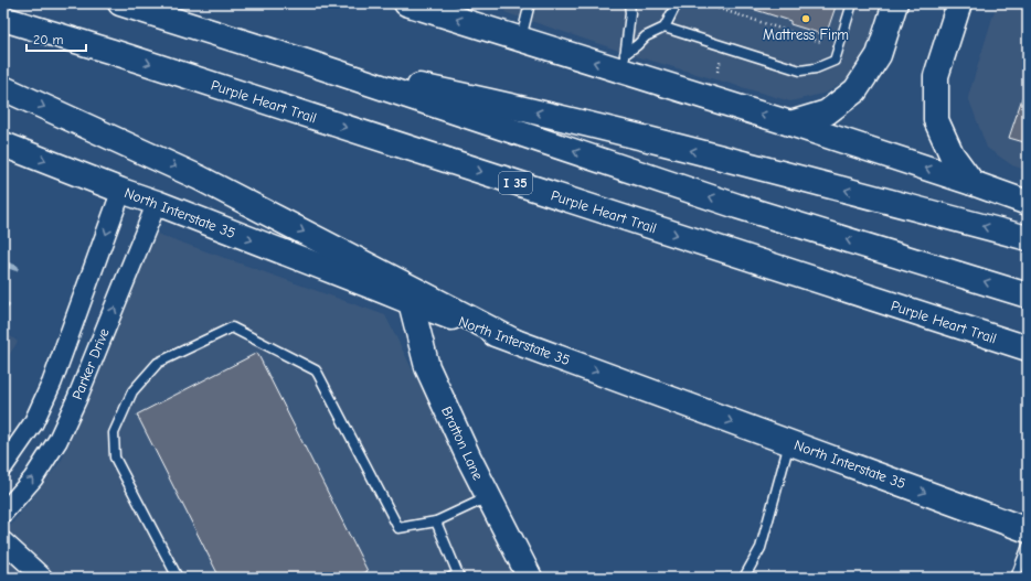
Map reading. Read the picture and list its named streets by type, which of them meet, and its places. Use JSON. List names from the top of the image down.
{
  "streets": {
    "main road": [
      "Purple Heart Trail",
      "I 35",
      "North Interstate 35",
      "Bratton Lane"
    ],
    "street": ["Parker Drive"]
  },
  "crossings": [
    ["North Interstate 35", "Parker Drive"],
    ["North Interstate 35", "Bratton Lane"]
  ],
  "places": ["Mattress Firm"],
  "scale_bar": "20 m"
}
